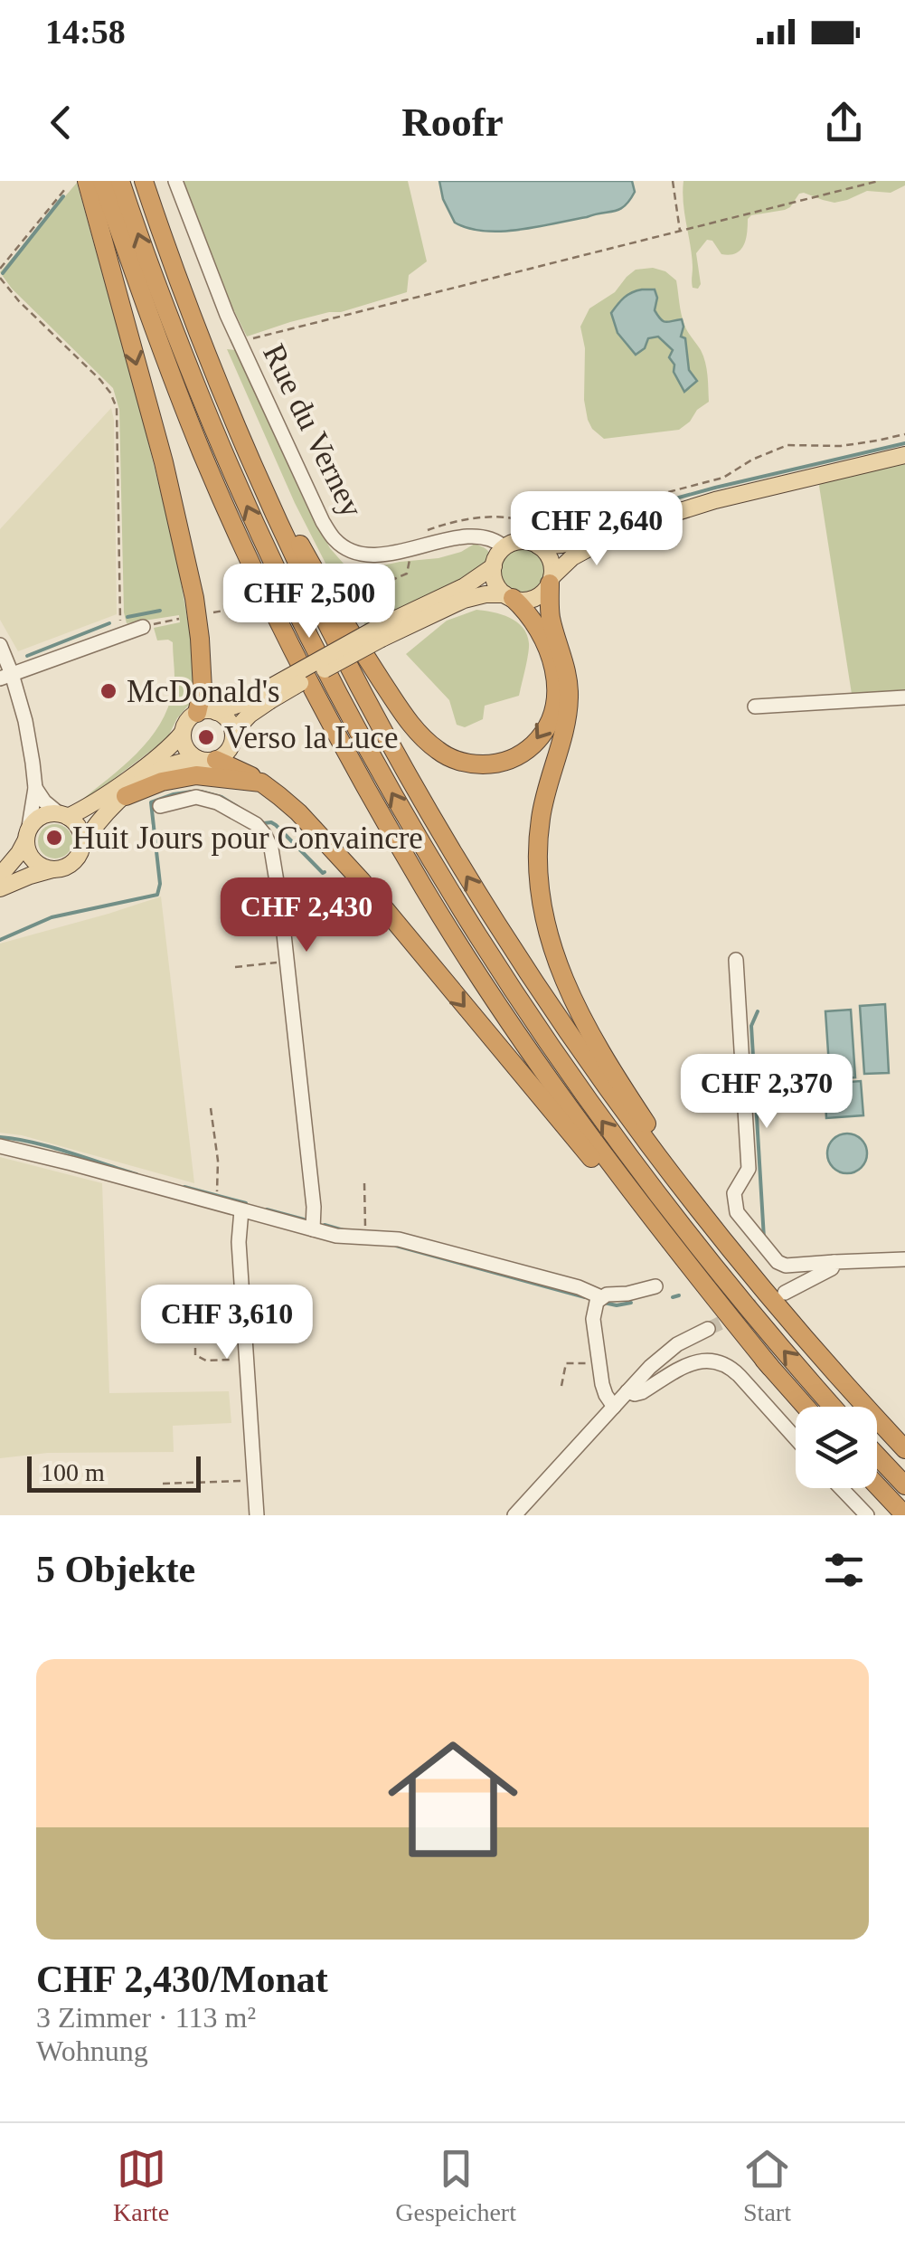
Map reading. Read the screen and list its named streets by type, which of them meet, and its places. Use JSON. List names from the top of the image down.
{
  "streets": {
    "street": ["Rue du Verney"]
  },
  "places": ["McDonald's", "Verso la Luce", "Huit Jours pour Convaincre"],
  "scale_bar": "100 m",
  "page": {
    "status": "14:58",
    "header": "Roofr",
    "price": [
      "CHF 2,640",
      "CHF 2,500",
      "CHF 2,430",
      "CHF 2,370",
      "CHF 3,610"
    ],
    "scale": "100 m",
    "heading": "5 Objekte",
    "list": [
      {
        "name": "CHF 2,430/Monat",
        "note": "3 Zimmer · 113 m² · Wohnung"
      }
    ],
    "tabs": ["Karte", "Gespeichert", "Start"]
  }
}
